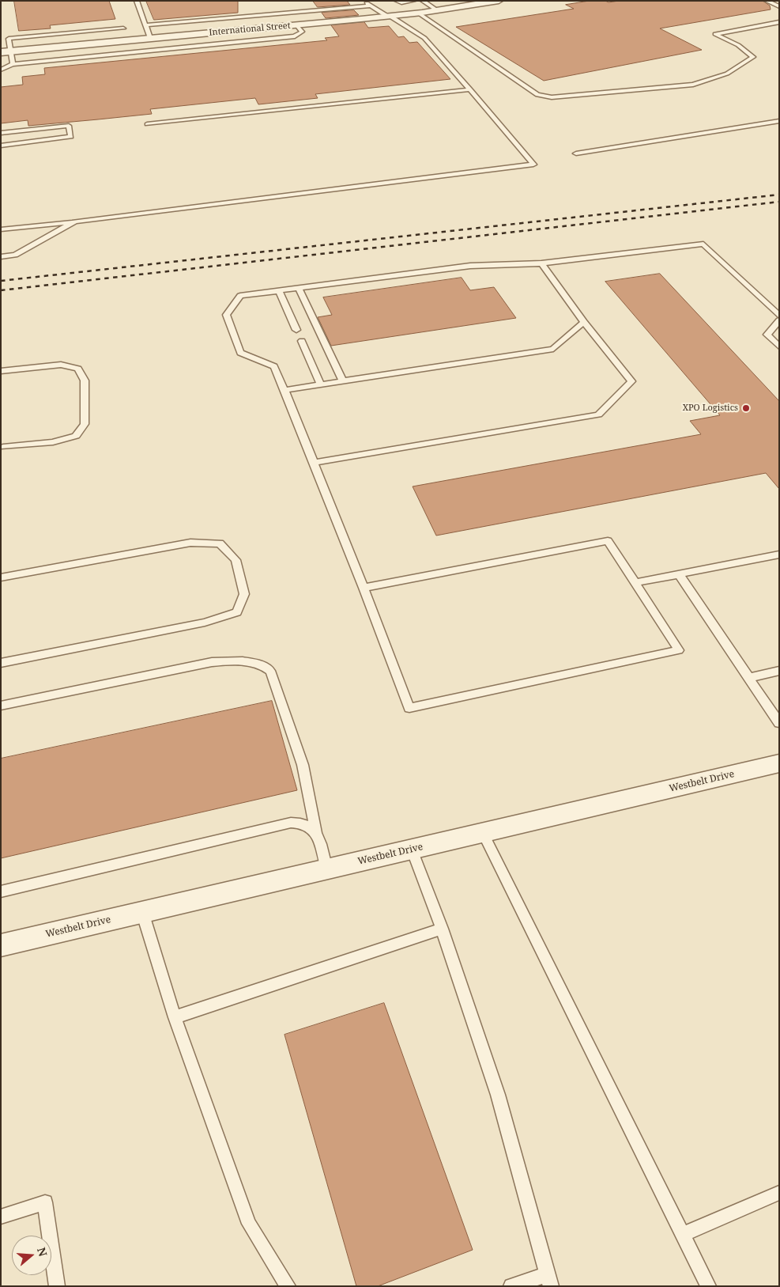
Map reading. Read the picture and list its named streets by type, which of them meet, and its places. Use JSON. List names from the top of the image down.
{
  "streets": {
    "street": ["International Street", "Westbelt Drive"]
  },
  "places": ["XPO Logistics"],
  "north": "right"
}
